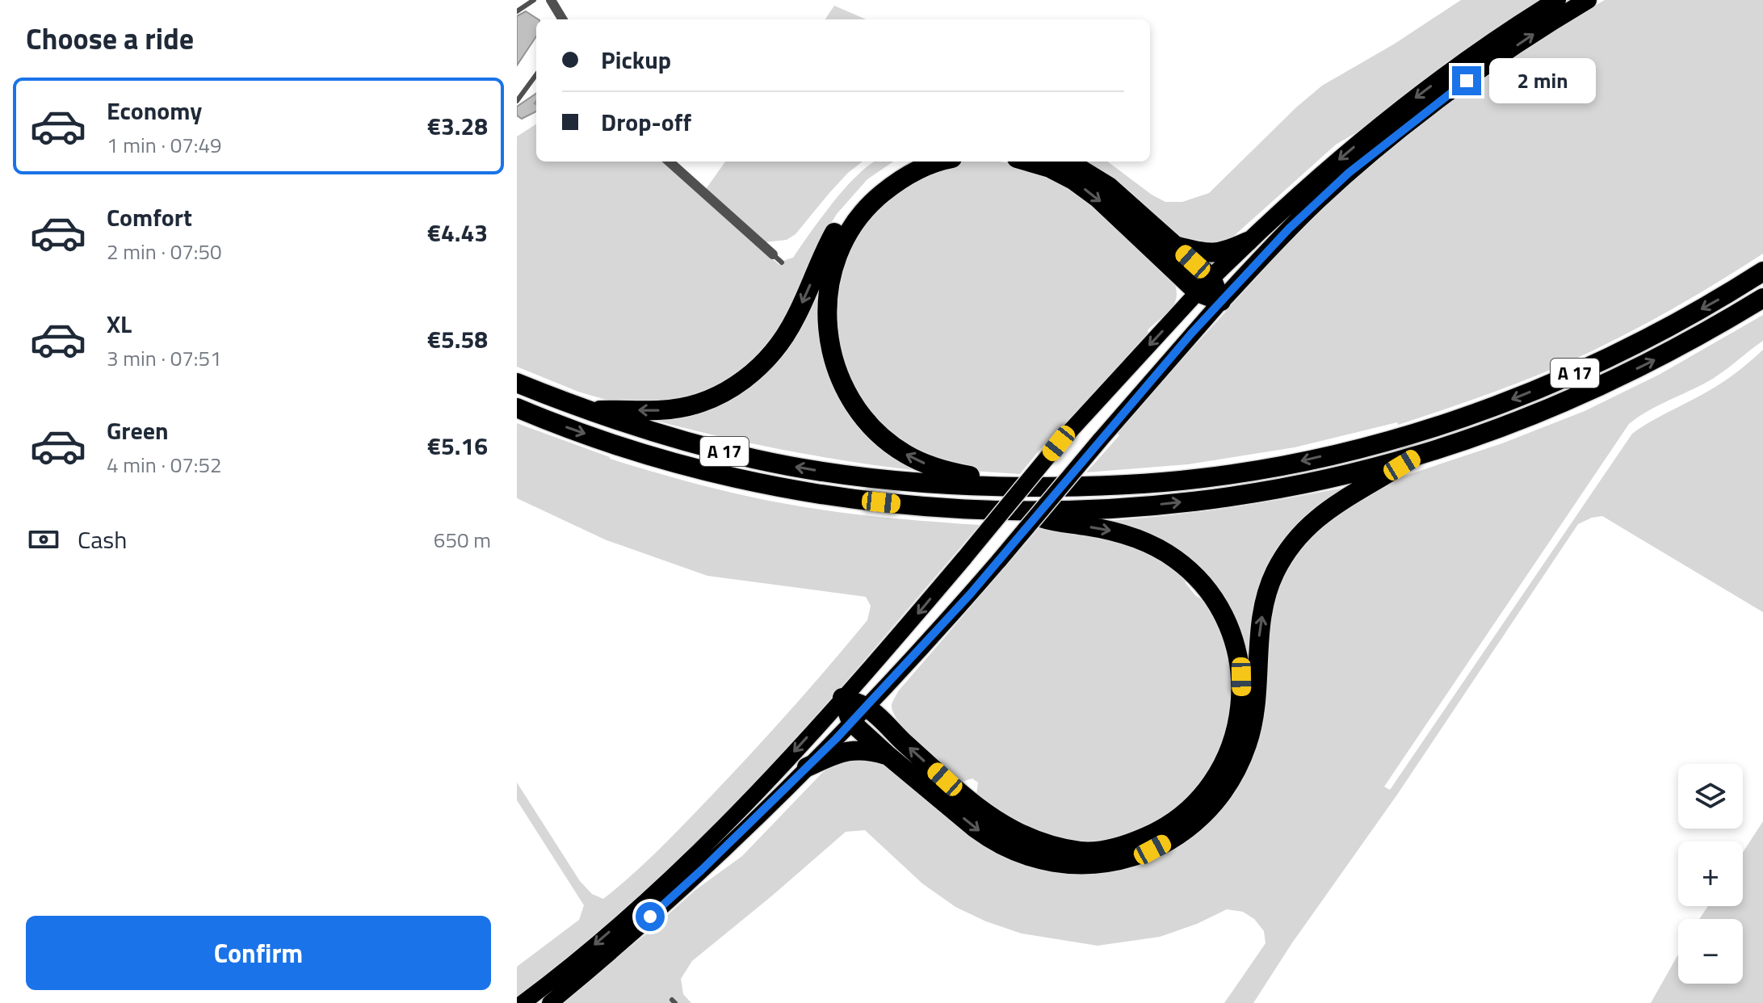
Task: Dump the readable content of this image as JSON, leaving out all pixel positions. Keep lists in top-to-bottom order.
{
  "streets": {
    "highway": ["A 17"]
  },
  "page": {
    "heading": "Choose a ride",
    "banner": ["Pickup", "Drop-off"],
    "bubble": "2 min",
    "list": [
      {
        "name": "Economy",
        "note": "1 min · 07:49",
        "value": "€3.28"
      },
      {
        "name": "Comfort",
        "note": "2 min · 07:50",
        "value": "€4.43"
      },
      {
        "name": "XL",
        "note": "3 min · 07:51",
        "value": "€5.58"
      },
      {
        "name": "Green",
        "note": "4 min · 07:52",
        "value": "€5.16"
      }
    ],
    "pay": ["Cash", "650 m"],
    "map_buttons": ["+", "−"],
    "buttons": "Confirm"
  }
}
